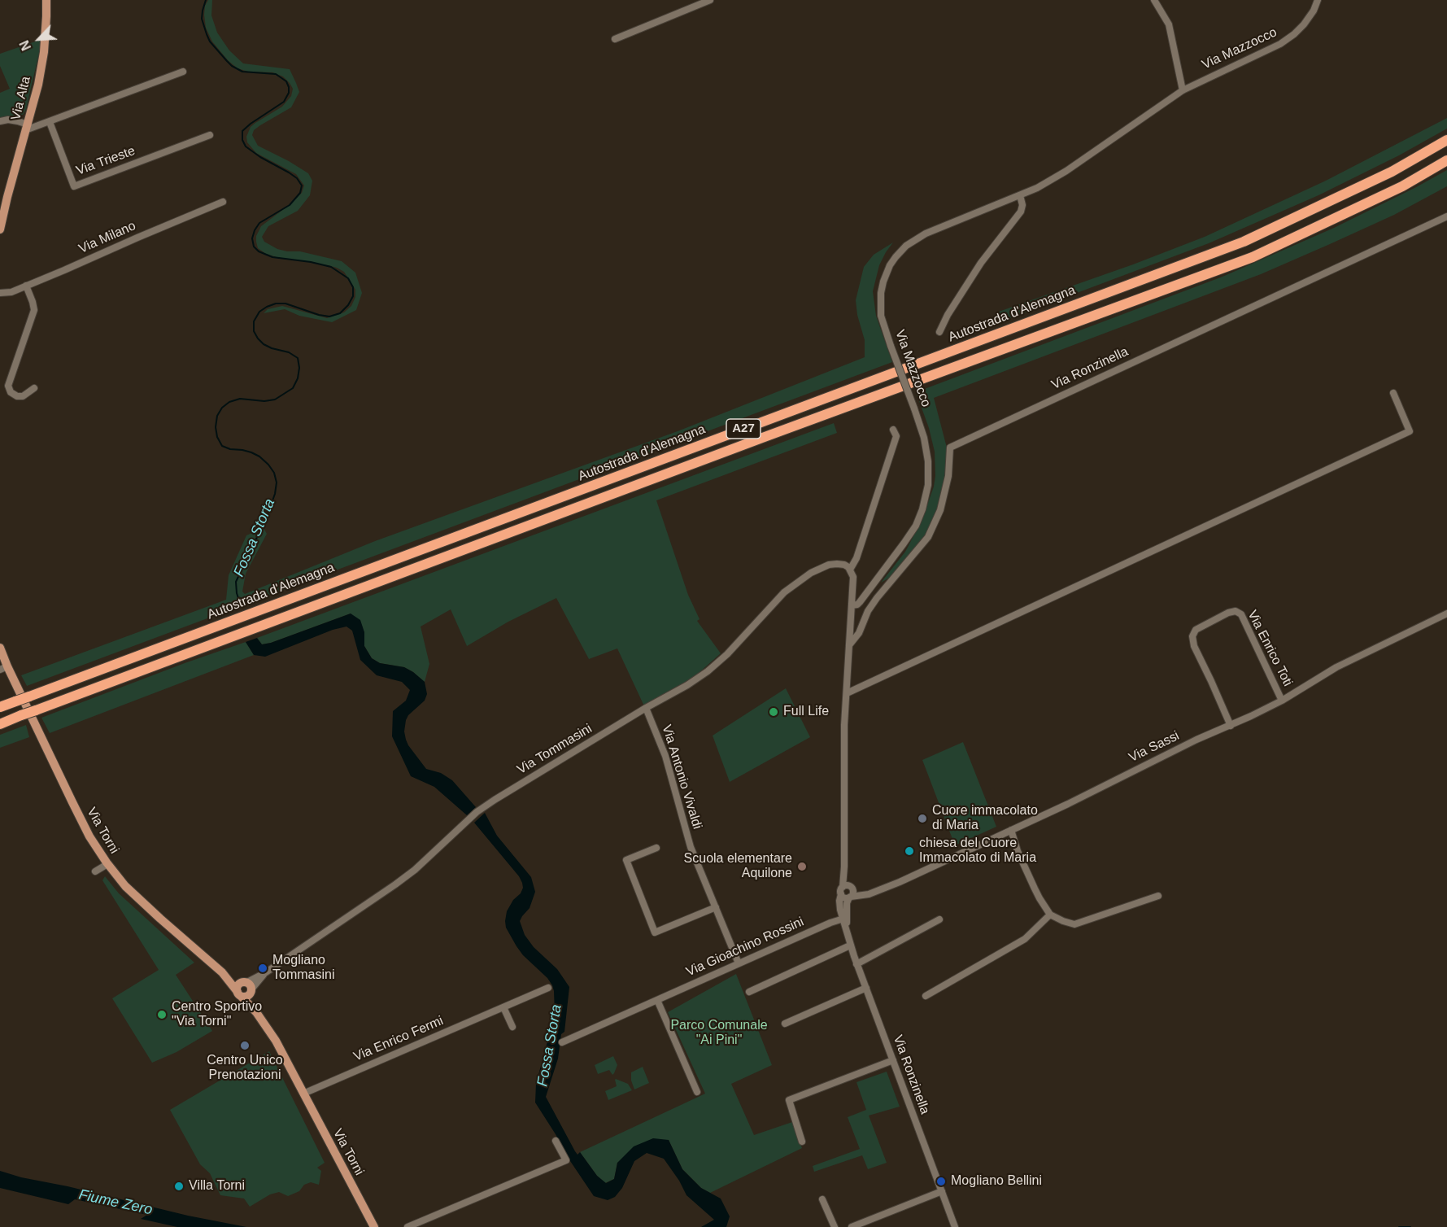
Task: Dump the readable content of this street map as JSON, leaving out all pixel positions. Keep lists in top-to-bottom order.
{
  "streets": {
    "highway": ["Autostrada d'Alemagna", "A27"],
    "main road": ["Via Alta", "Via Torni"],
    "street": [
      "Via Mazzocco",
      "Via Trieste",
      "Via Milano",
      "Via Ronzinella",
      "Via Enrico Toti",
      "Via Sassi",
      "Via Tommasini",
      "Via Antonio Vivaldi",
      "Via Gioachino Rossini",
      "Via Enrico Fermi"
    ]
  },
  "crossings": [
    ["Via Mazzocco", "Via Ronzinella"],
    ["Via Ronzinella", "Via Sassi"],
    ["Via Ronzinella", "Via Tommasini"],
    ["Via Ronzinella", "Via Gioachino Rossini"],
    ["Via Enrico Toti", "Via Sassi"],
    ["Via Tommasini", "Via Antonio Vivaldi"],
    ["Via Tommasini", "Via Torni"],
    ["Via Antonio Vivaldi", "Via Gioachino Rossini"],
    ["Via Torni", "Via Enrico Fermi"]
  ],
  "water": ["Fossa Storta", "Fiume Zero"],
  "parks": ["Parco Comunale \"Ai Pini\""],
  "places": [
    "Full Life",
    "Cuore immacolato di Maria",
    "chiesa del Cuore Immacolato di Maria",
    "Scuola elementare Aquilone",
    "Mogliano Tommasini",
    "Centro Sportivo \"Via Torni\"",
    "Centro Unico Prenotazioni",
    "Mogliano Bellini",
    "Villa Torni"
  ],
  "north": "bottom left"
}
